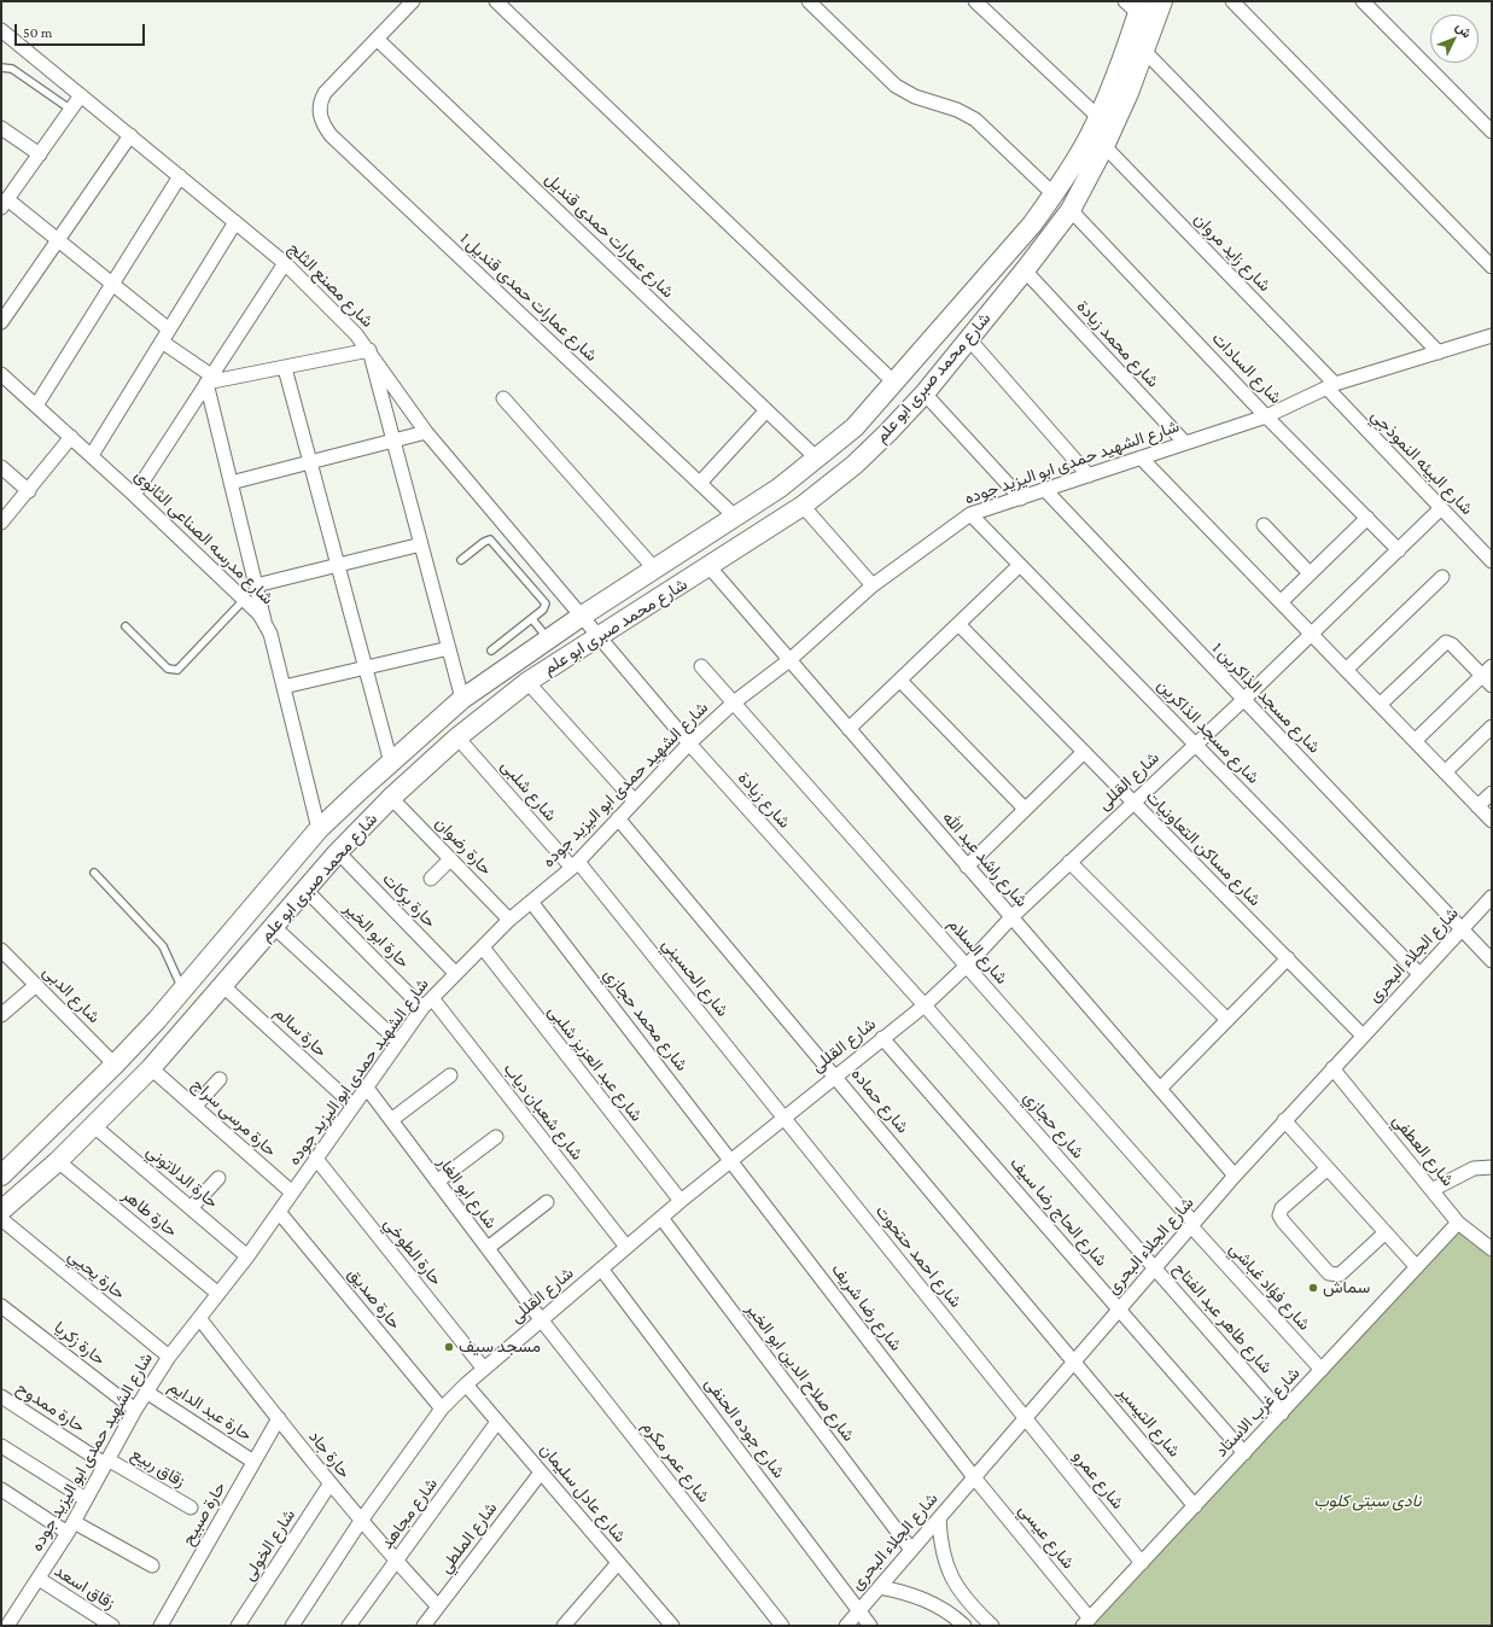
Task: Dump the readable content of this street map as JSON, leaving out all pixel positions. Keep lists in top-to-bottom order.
{
  "streets": {
    "street": [
      "شارع عمارات حمدى قنديل",
      "شارع زايد مروان",
      "شارع مصنع الثلج",
      "شارع عمارات حمدى قنديل 1",
      "شارع محمد زيادة",
      "شارع السادات",
      "شارع محمد صبرى ابو علم",
      "شارع الشهيد حمدى ابو اليزيد جوده",
      "شارع البيئه النموذجي",
      "شارع مدرسه الصناعى الثانوى",
      "شارع مسجد الذاكرين 1",
      "شارع مسجد الذاكرين",
      "شارع القللى",
      "شارع شلبى",
      "شارع زيادة",
      "حارة رضوان",
      "شارع مساكن التعاونيات",
      "شارع راشد عبد الله",
      "حارة بركات",
      "حارة ابو الخير",
      "شارع السلام",
      "شارع الجلاء البحرى",
      "شارع الحسيني",
      "شارع الدبى",
      "شارع محمد حجازي",
      "حارة سالم",
      "شارع عبد العزيز شلبى",
      "شارع حماده",
      "شارع شعبان دياب",
      "حارة مرسى سراج",
      "شارع حجازي",
      "شارع العطفي",
      "حارة الدلاتوني",
      "شارع ابو الغار",
      "شارع الحاج رضا سيف",
      "حارة طاهر",
      "حارة الطوخي",
      "شارع احمد حتحوت",
      "حارة يحيي",
      "شارع فؤاد غباشي",
      "حارة صديق",
      "شارع رضا شريف",
      "شارع طاهر عبد الفتاح",
      "حارة زكريا",
      "شارع صلاح الدين ابو الخير",
      "حارة ممدوح",
      "حارة عبد الدايم",
      "شارع غرب الاستاد",
      "شارع التيسير",
      "شارع جوده الحنفى",
      "حارة جاد",
      "شارع عمر مكرم",
      "زقاق ربيع",
      "شارع عمرو",
      "شارع عادل سليمان",
      "حارة صبيح",
      "شارع مجاهد",
      "شارع عيسي",
      "شارع الملطي",
      "شارع الخولى",
      "زقاق اسعد"
    ]
  },
  "crossings": [
    ["شارع عمارات حمدى قنديل", "شارع عمارات حمدى قنديل 1"],
    ["شارع عمارات حمدى قنديل", "شارع محمد صبرى ابو علم"],
    ["شارع زايد مروان", "شارع محمد صبرى ابو علم"],
    ["شارع زايد مروان", "شارع الشهيد حمدى ابو اليزيد جوده"],
    ["شارع زايد مروان", "شارع البيئه النموذجي"],
    ["شارع مصنع الثلج", "شارع محمد صبرى ابو علم"],
    ["شارع مصنع الثلج", "شارع زيادة"],
    ["شارع عمارات حمدى قنديل 1", "شارع محمد صبرى ابو علم"],
    ["شارع محمد زيادة", "شارع محمد صبرى ابو علم"],
    ["شارع محمد زيادة", "شارع الشهيد حمدى ابو اليزيد جوده"],
    ["شارع السادات", "شارع محمد صبرى ابو علم"],
    ["شارع السادات", "شارع الشهيد حمدى ابو اليزيد جوده"],
    ["شارع السادات", "شارع القللى"],
    ["شارع محمد صبرى ابو علم", "شارع مدرسه الصناعى الثانوى"],
    ["شارع محمد صبرى ابو علم", "شارع شلبى"],
    ["شارع محمد صبرى ابو علم", "شارع زيادة"],
    ["شارع محمد صبرى ابو علم", "حارة رضوان"],
    ["شارع محمد صبرى ابو علم", "شارع راشد عبد الله"],
    ["شارع محمد صبرى ابو علم", "حارة بركات"],
    ["شارع محمد صبرى ابو علم", "حارة ابو الخير"],
    ["شارع محمد صبرى ابو علم", "شارع الدبى"],
    ["شارع محمد صبرى ابو علم", "حارة سالم"],
    ["شارع محمد صبرى ابو علم", "حارة مرسى سراج"],
    ["شارع محمد صبرى ابو علم", "حارة الدلاتوني"],
    ["شارع محمد صبرى ابو علم", "حارة طاهر"],
    ["شارع الشهيد حمدى ابو اليزيد جوده", "شارع البيئه النموذجي"],
    ["شارع الشهيد حمدى ابو اليزيد جوده", "شارع مسجد الذاكرين 1"],
    ["شارع الشهيد حمدى ابو اليزيد جوده", "شارع مسجد الذاكرين"],
    ["شارع الشهيد حمدى ابو اليزيد جوده", "شارع شلبى"],
    ["شارع الشهيد حمدى ابو اليزيد جوده", "شارع زيادة"],
    ["شارع الشهيد حمدى ابو اليزيد جوده", "حارة رضوان"],
    ["شارع الشهيد حمدى ابو اليزيد جوده", "شارع راشد عبد الله"],
    ["شارع الشهيد حمدى ابو اليزيد جوده", "حارة بركات"],
    ["شارع الشهيد حمدى ابو اليزيد جوده", "حارة ابو الخير"],
    ["شارع الشهيد حمدى ابو اليزيد جوده", "شارع السلام"],
    ["شارع الشهيد حمدى ابو اليزيد جوده", "شارع الحسيني"],
    ["شارع الشهيد حمدى ابو اليزيد جوده", "شارع محمد حجازي"],
    ["شارع الشهيد حمدى ابو اليزيد جوده", "حارة سالم"],
    ["شارع الشهيد حمدى ابو اليزيد جوده", "شارع عبد العزيز شلبى"],
    ["شارع الشهيد حمدى ابو اليزيد جوده", "شارع حماده"],
    ["شارع الشهيد حمدى ابو اليزيد جوده", "شارع شعبان دياب"],
    ["شارع الشهيد حمدى ابو اليزيد جوده", "حارة مرسى سراج"],
    ["شارع الشهيد حمدى ابو اليزيد جوده", "حارة الدلاتوني"],
    ["شارع الشهيد حمدى ابو اليزيد جوده", "شارع ابو الغار"],
    ["شارع الشهيد حمدى ابو اليزيد جوده", "حارة طاهر"],
    ["شارع الشهيد حمدى ابو اليزيد جوده", "حارة الطوخي"],
    ["شارع الشهيد حمدى ابو اليزيد جوده", "حارة يحيي"],
    ["شارع الشهيد حمدى ابو اليزيد جوده", "حارة صديق"],
    ["شارع الشهيد حمدى ابو اليزيد جوده", "حارة زكريا"],
    ["شارع الشهيد حمدى ابو اليزيد جوده", "حارة ممدوح"],
    ["شارع الشهيد حمدى ابو اليزيد جوده", "حارة عبد الدايم"],
    ["شارع الشهيد حمدى ابو اليزيد جوده", "حارة جاد"],
    ["شارع الشهيد حمدى ابو اليزيد جوده", "زقاق ربيع"],
    ["شارع الشهيد حمدى ابو اليزيد جوده", "زقاق اسعد"],
    ["شارع البيئه النموذجي", "شارع القللى"],
    ["شارع مسجد الذاكرين 1", "شارع القللى"],
    ["شارع مسجد الذاكرين 1", "شارع الجلاء البحرى"],
    ["شارع مسجد الذاكرين", "شارع القللى"],
    ["شارع مسجد الذاكرين", "شارع الجلاء البحرى"],
    ["شارع القللى", "شارع زيادة"],
    ["شارع القللى", "شارع مساكن التعاونيات"],
    ["شارع القللى", "شارع راشد عبد الله"],
    ["شارع القللى", "شارع السلام"],
    ["شارع القللى", "شارع الحسيني"],
    ["شارع القللى", "شارع محمد حجازي"],
    ["شارع القللى", "شارع عبد العزيز شلبى"],
    ["شارع القللى", "شارع حماده"],
    ["شارع القللى", "شارع شعبان دياب"],
    ["شارع القللى", "شارع حجازي"],
    ["شارع القللى", "شارع ابو الغار"],
    ["شارع القللى", "شارع الحاج رضا سيف"],
    ["شارع القللى", "حارة الطوخي"],
    ["شارع القللى", "شارع احمد حتحوت"],
    ["شارع القللى", "حارة صديق"],
    ["شارع القللى", "شارع رضا شريف"],
    ["شارع القللى", "شارع صلاح الدين ابو الخير"],
    ["شارع القللى", "شارع جوده الحنفى"],
    ["شارع القللى", "حارة جاد"],
    ["شارع القللى", "شارع عمر مكرم"],
    ["شارع القللى", "شارع عادل سليمان"],
    ["شارع شلبى", "شارع الحسيني"],
    ["شارع زيادة", "شارع حجازي"],
    ["شارع مساكن التعاونيات", "شارع الجلاء البحرى"],
    ["شارع راشد عبد الله", "شارع الجلاء البحرى"],
    ["شارع السلام", "شارع الجلاء البحرى"],
    ["شارع السلام", "شارع فؤاد غباشي"],
    ["شارع الجلاء البحرى", "شارع حماده"],
    ["شارع الجلاء البحرى", "شارع حجازي"],
    ["شارع الجلاء البحرى", "شارع العطفي"],
    ["شارع الجلاء البحرى", "شارع الحاج رضا سيف"],
    ["شارع الجلاء البحرى", "شارع احمد حتحوت"],
    ["شارع الجلاء البحرى", "شارع فؤاد غباشي"],
    ["شارع الجلاء البحرى", "شارع رضا شريف"],
    ["شارع الجلاء البحرى", "شارع طاهر عبد الفتاح"],
    ["شارع الجلاء البحرى", "شارع صلاح الدين ابو الخير"],
    ["شارع الجلاء البحرى", "شارع التيسير"],
    ["شارع الجلاء البحرى", "شارع جوده الحنفى"],
    ["شارع الجلاء البحرى", "شارع عمرو"],
    ["شارع الجلاء البحرى", "شارع عيسي"],
    ["شارع الحسيني", "شارع احمد حتحوت"],
    ["شارع محمد حجازي", "شارع رضا شريف"],
    ["شارع حماده", "شارع التيسير"],
    ["شارع حجازي", "شارع طاهر عبد الفتاح"],
    ["شارع العطفي", "شارع غرب الاستاد"],
    ["شارع ابو الغار", "شارع عمر مكرم"],
    ["شارع الحاج رضا سيف", "شارع غرب الاستاد"],
    ["شارع احمد حتحوت", "شارع عمرو"],
    ["شارع فؤاد غباشي", "شارع غرب الاستاد"],
    ["شارع رضا شريف", "شارع عيسي"],
    ["شارع طاهر عبد الفتاح", "شارع غرب الاستاد"],
    ["حارة ممدوح", "زقاق ربيع"],
    ["حارة عبد الدايم", "حارة صبيح"],
    ["شارع غرب الاستاد", "شارع التيسير"],
    ["شارع غرب الاستاد", "شارع عمرو"],
    ["شارع غرب الاستاد", "شارع عيسي"],
    ["حارة جاد", "حارة صبيح"],
    ["حارة جاد", "شارع مجاهد"],
    ["حارة جاد", "شارع الملطي"],
    ["حارة جاد", "شارع الخولى"],
    ["شارع عادل سليمان", "شارع مجاهد"],
    ["شارع عادل سليمان", "شارع الملطي"]
  ],
  "parks": ["نادى سيتى كلوب"],
  "places": ["سماش", "مسجد سيف"],
  "scale_bar": "50 m",
  "north": "top right"
}
